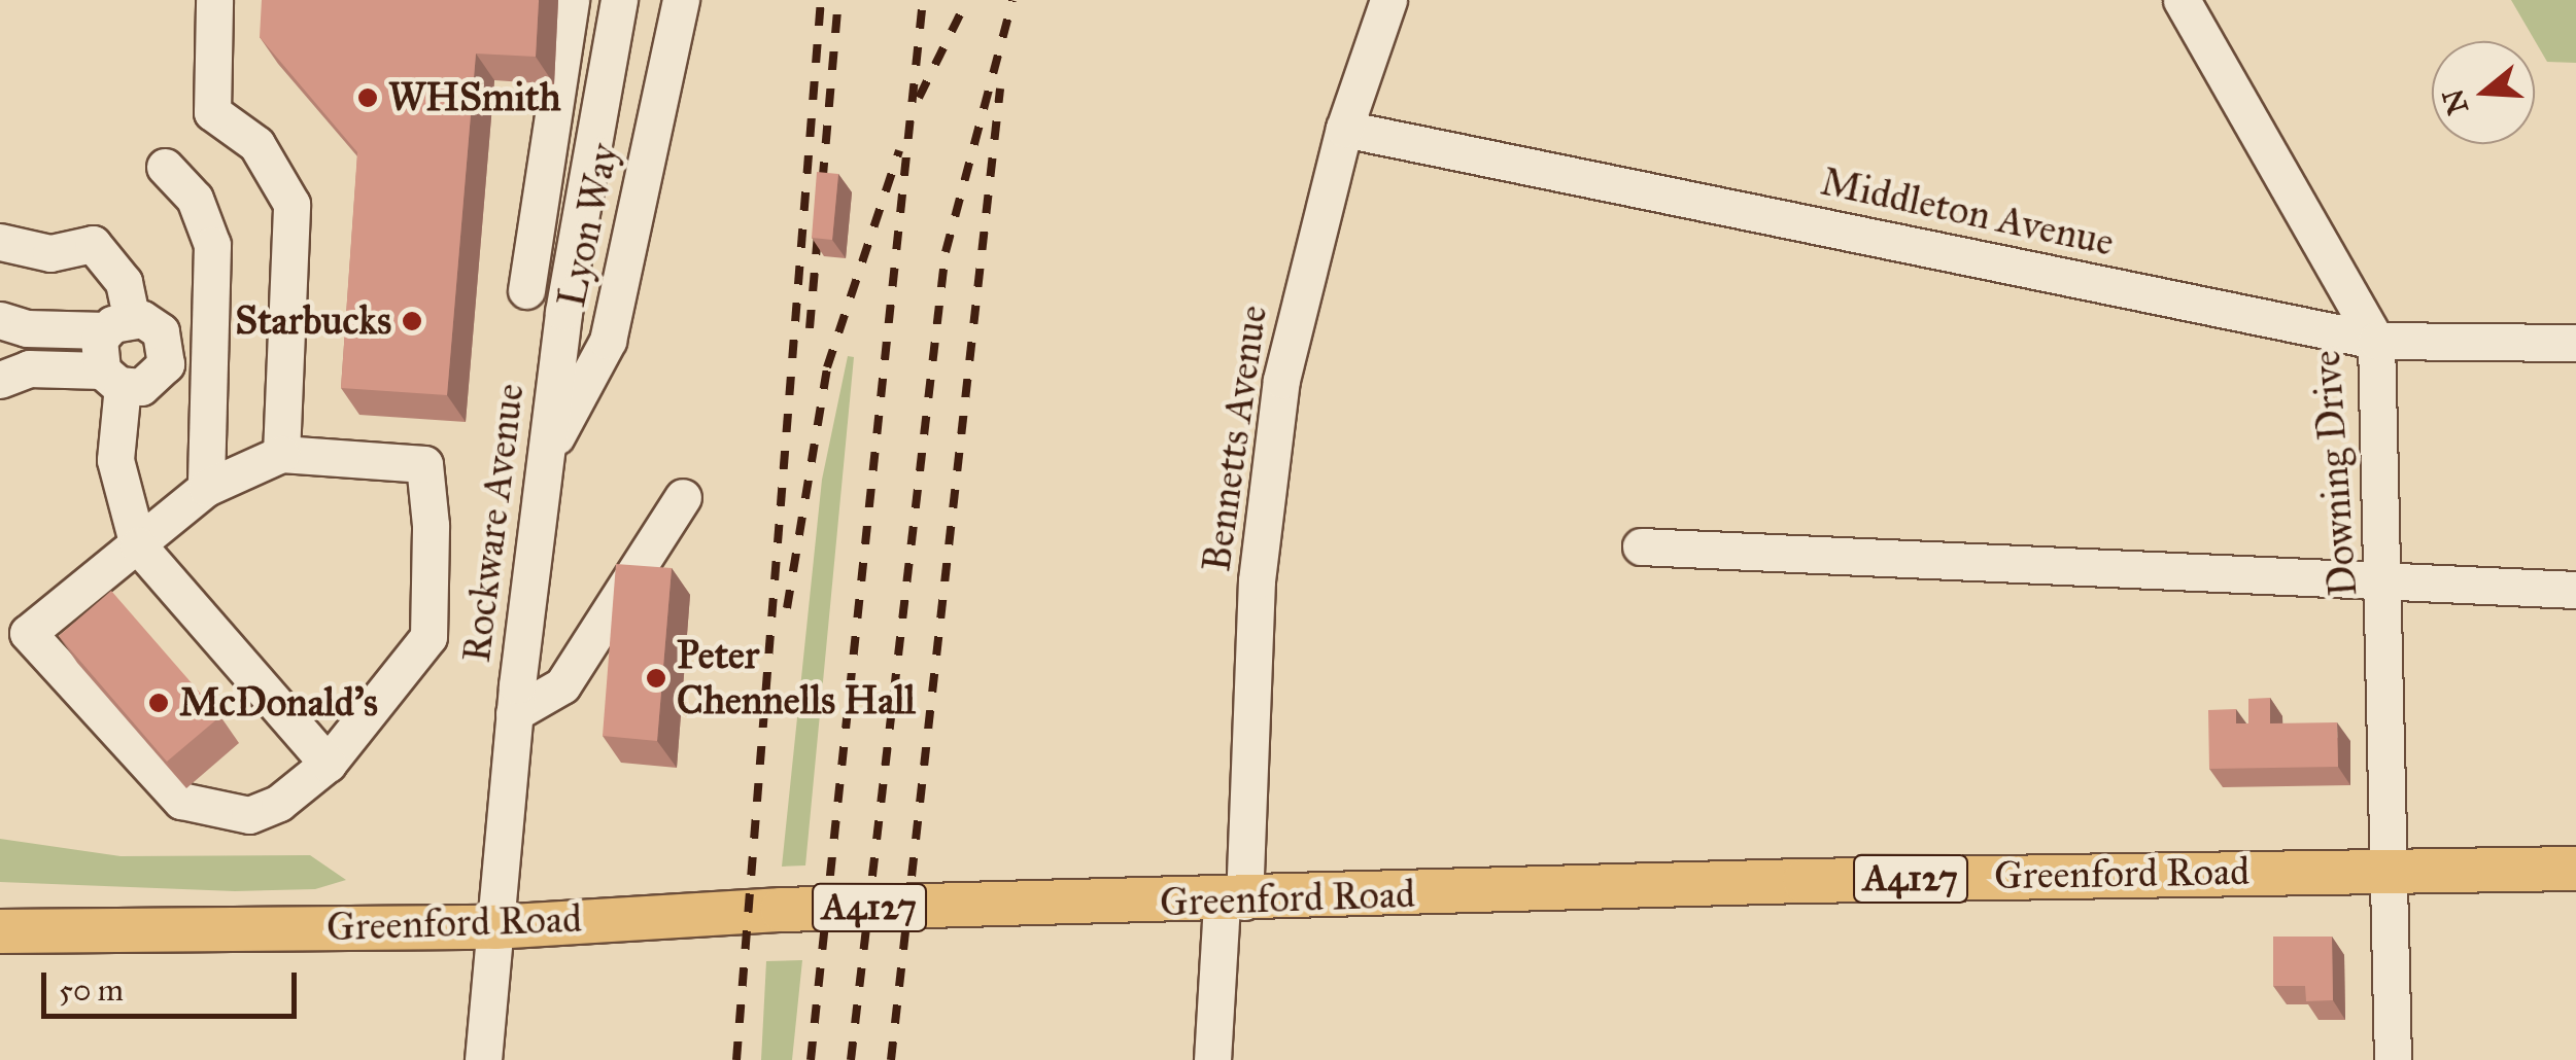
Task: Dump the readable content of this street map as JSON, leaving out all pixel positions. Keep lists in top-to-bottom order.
{
  "streets": {
    "main road": ["Greenford Road", "A4127"],
    "street": [
      "Middleton Avenue",
      "Lyon Way",
      "Bennetts Avenue",
      "Downing Drive",
      "Rockware Avenue"
    ]
  },
  "crossings": [
    ["Middleton Avenue", "Bennetts Avenue"],
    ["Middleton Avenue", "Downing Drive"],
    ["Lyon Way", "Rockware Avenue"],
    ["Bennetts Avenue", "Greenford Road"],
    ["Downing Drive", "Greenford Road"],
    ["Rockware Avenue", "Greenford Road"]
  ],
  "places": [
    "WHSmith",
    "Starbucks",
    "Peter Chennells Hall",
    "McDonald's"
  ],
  "scale_bar": "50 m",
  "north": "left"
}
